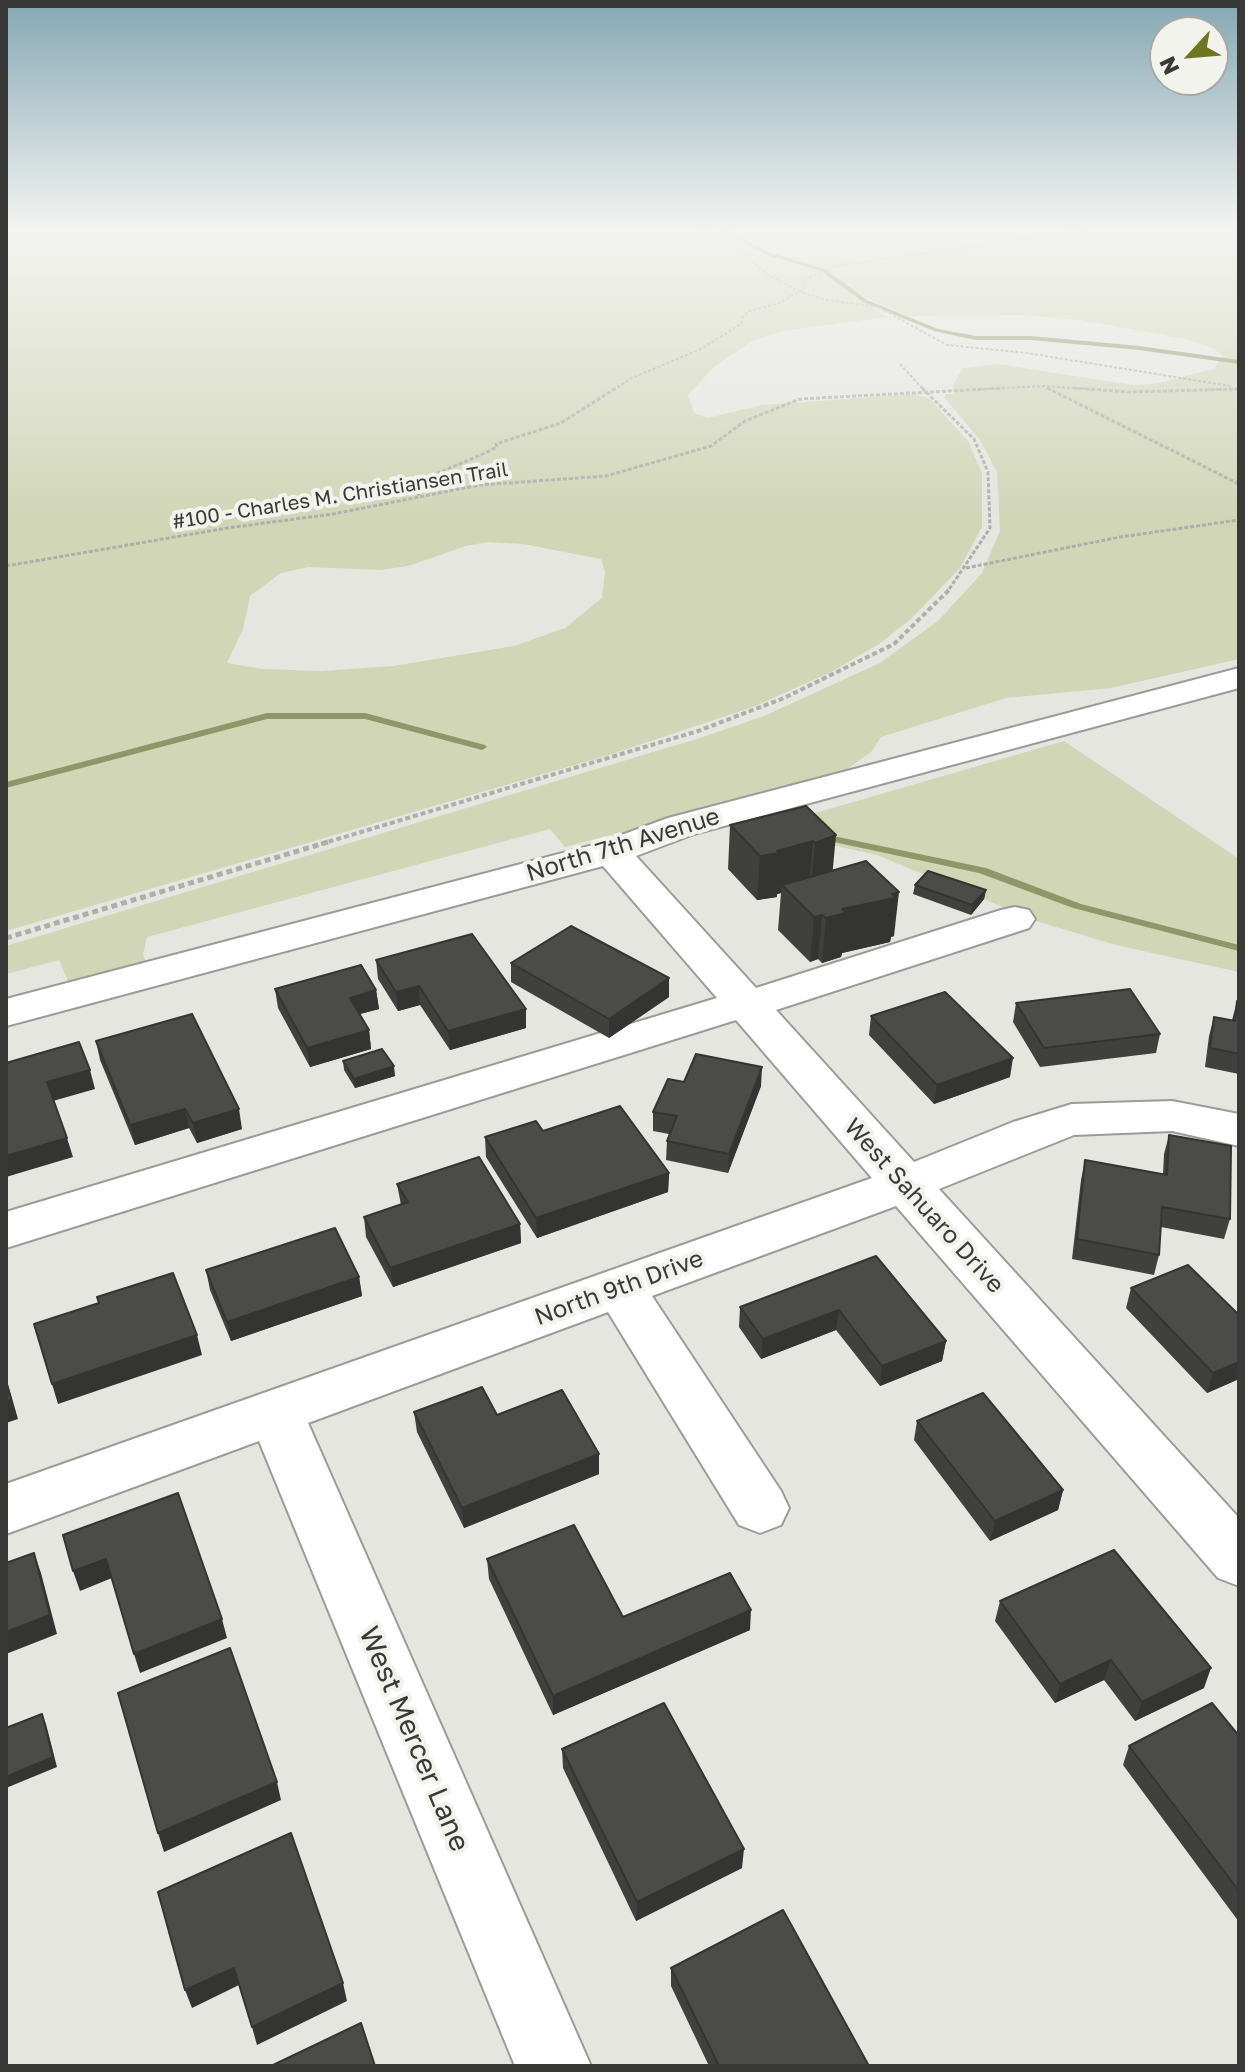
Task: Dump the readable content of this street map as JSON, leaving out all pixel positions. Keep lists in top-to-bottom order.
{
  "streets": {
    "street": [
      "North 7th Avenue",
      "West Sahuaro Drive",
      "North 9th Drive",
      "West Mercer Lane"
    ],
    "path": ["#100 - Charles M. Christiansen Trail"]
  },
  "crossings": [
    ["North 7th Avenue", "West Sahuaro Drive"],
    ["West Sahuaro Drive", "North 9th Drive"],
    ["North 9th Drive", "West Mercer Lane"]
  ],
  "north": "bottom left"
}
